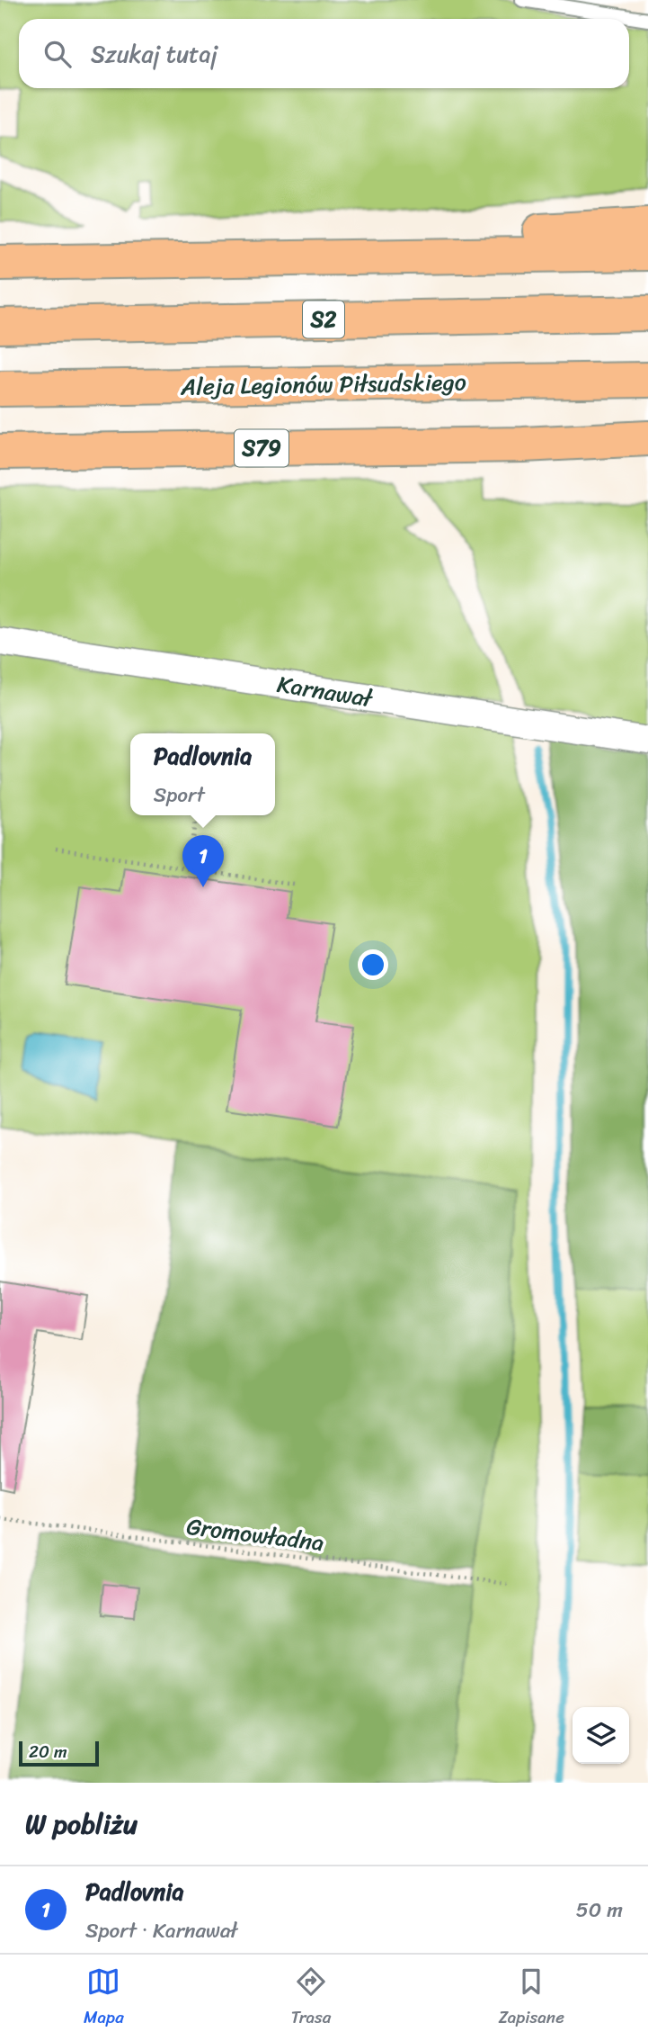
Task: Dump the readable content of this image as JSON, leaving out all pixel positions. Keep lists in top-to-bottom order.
{
  "streets": {
    "highway": ["S2", "Aleja Legionów Piłsudskiego", "S79"],
    "street": ["Karnawał"],
    "path": ["Gromowładna"]
  },
  "scale_bar": "20 m",
  "page": {
    "search": "Szukaj tutaj",
    "popup": ["Padlovnia", "Sport"],
    "pins": "1",
    "scale": "20 m",
    "heading": "W pobliżu",
    "list": [
      {
        "mark": "1",
        "name": "Padlovnia",
        "note": "Sport · Karnawał",
        "value": "50 m"
      }
    ],
    "nav": ["Mapa", "Trasa", "Zapisane"]
  }
}
